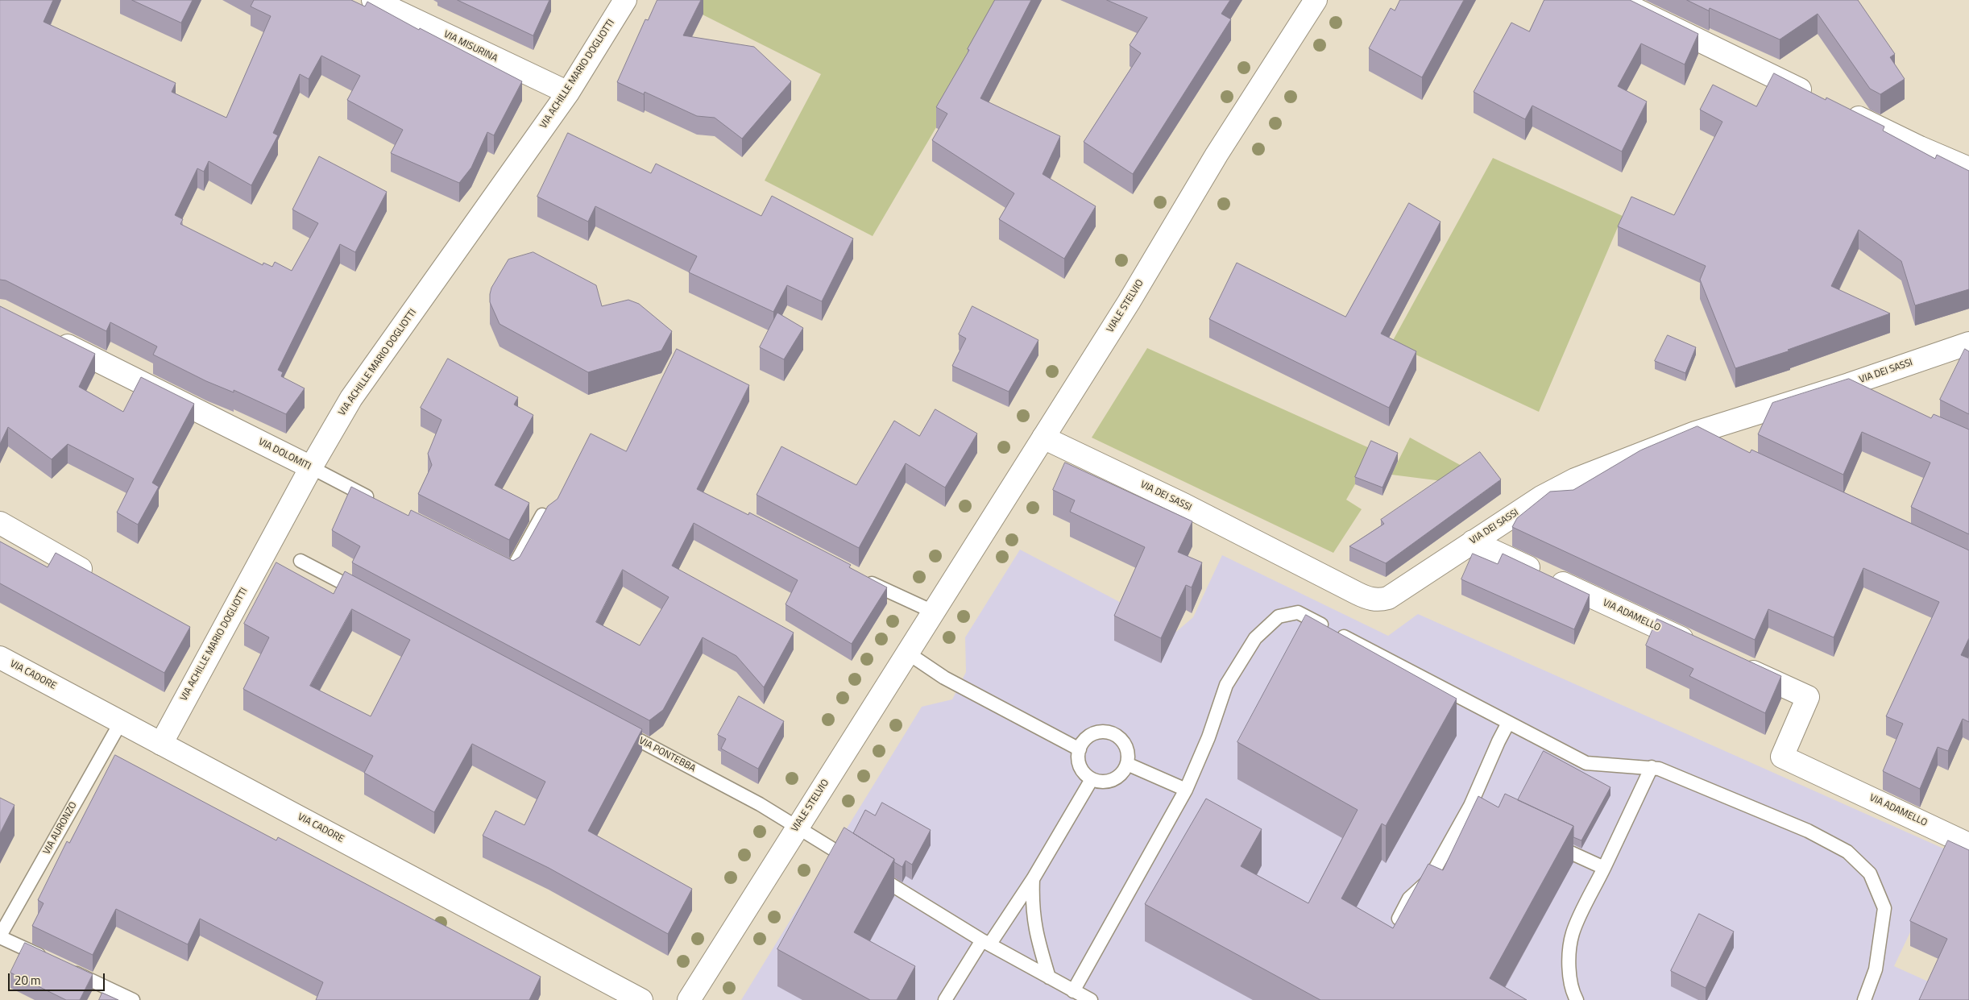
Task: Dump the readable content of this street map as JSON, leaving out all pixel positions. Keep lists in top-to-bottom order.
{
  "streets": {
    "street": [
      "VIA MISURINA",
      "VIA ACHILLE MARIO DOGLIOTTI",
      "VIALE STELVIO",
      "VIA DEI SASSI",
      "VIA DOLOMITI",
      "VIA ADAMELLO",
      "VIA CADORE"
    ],
    "lane": ["VIA PONTEBBA", "VIA AURONZO"]
  },
  "crossings": [
    ["VIA MISURINA", "VIA ACHILLE MARIO DOGLIOTTI"],
    ["VIA ACHILLE MARIO DOGLIOTTI", "VIA DOLOMITI"],
    ["VIA ACHILLE MARIO DOGLIOTTI", "VIA CADORE"],
    ["VIALE STELVIO", "VIA DEI SASSI"],
    ["VIALE STELVIO", "VIA PONTEBBA"],
    ["VIA DEI SASSI", "VIA ADAMELLO"],
    ["VIA CADORE", "VIA AURONZO"]
  ],
  "scale_bar": "20 m"
}
